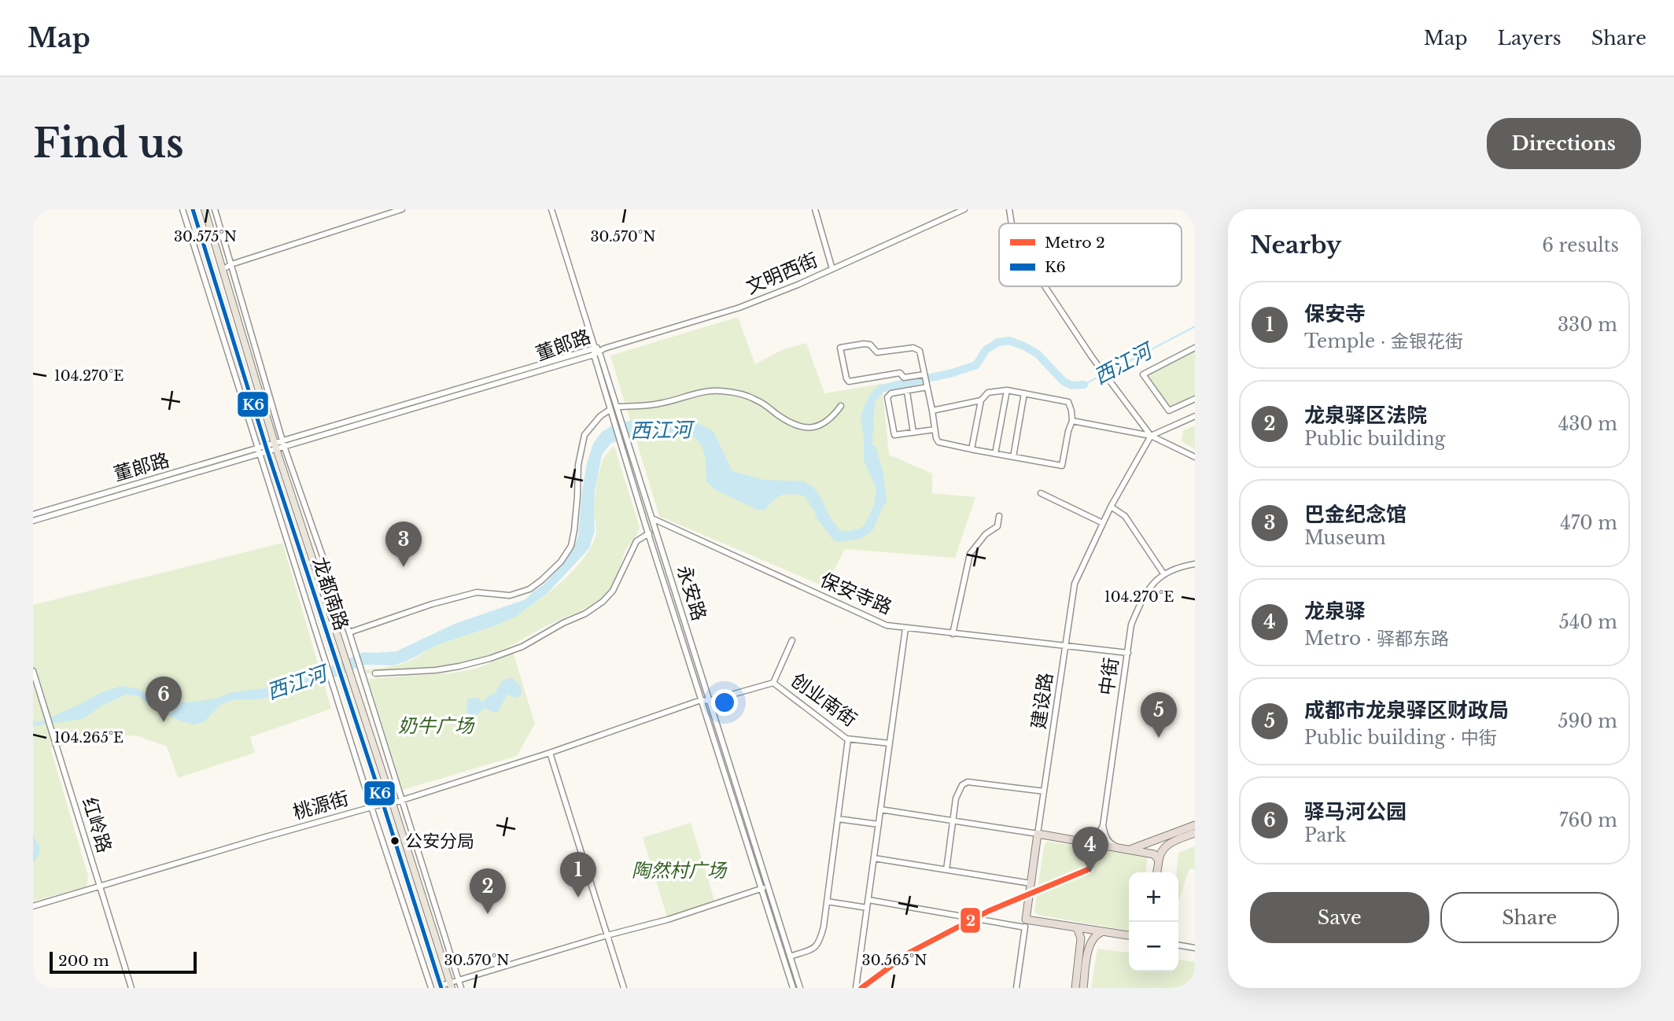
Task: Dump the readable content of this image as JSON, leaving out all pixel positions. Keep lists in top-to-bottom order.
{
  "streets": {
    "highway": ["建设路"],
    "main road": ["龙都南路"],
    "street": [
      "文明西街",
      "董郞路",
      "永安路",
      "保安寺路",
      "中街",
      "创业南街",
      "桃源街",
      "红岭路"
    ]
  },
  "crossings": [
    ["文明西街", "董郞路"],
    ["文明西街", "永安路"],
    ["董郞路", "永安路"],
    ["董郞路", "龙都南路"],
    ["永安路", "保安寺路"],
    ["永安路", "创业南街"],
    ["永安路", "桃源街"],
    ["龙都南路", "桃源街"],
    ["保安寺路", "中街"],
    ["保安寺路", "建设路"],
    ["创业南街", "桃源街"],
    ["桃源街", "红岭路"]
  ],
  "water": ["西江河"],
  "parks": ["奶牛广场", "陶然村广场"],
  "places": ["公安分局"],
  "lines": ["transit line K6", "metro line 2"],
  "legend": ["Metro 2", "K6"],
  "scale_bar": "200 m",
  "page": {
    "header": "Map",
    "nav": ["Map", "Layers", "Share"],
    "buttons": [
      "Directions",
      ["Save", "Share"]
    ],
    "title": "Find us",
    "heading": ["Nearby", "6 results"],
    "list": [
      {
        "mark": "1",
        "name": "保安寺",
        "note": "Temple · 金银花街",
        "value": "330 m"
      },
      {
        "mark": "2",
        "name": "龙泉驿区法院",
        "note": "Public building",
        "value": "430 m"
      },
      {
        "mark": "3",
        "name": "巴金纪念馆",
        "note": "Museum",
        "value": "470 m"
      },
      {
        "mark": "4",
        "name": "龙泉驿",
        "note": "Metro · 驿都东路",
        "value": "540 m"
      },
      {
        "mark": "5",
        "name": "成都市龙泉驿区财政局",
        "note": "Public building · 中街",
        "value": "590 m"
      },
      {
        "mark": "6",
        "name": "驿马河公园",
        "note": "Park",
        "value": "760 m"
      }
    ],
    "pins": [
      "3",
      "6",
      "5",
      "4",
      "1",
      "2"
    ],
    "map_buttons": ["+", "−"],
    "scale": "200 m"
  },
  "coordinates": [
    "30.575°N",
    "30.570°N",
    "104.270°E",
    "104.265°E",
    "30.565°N"
  ]
}
